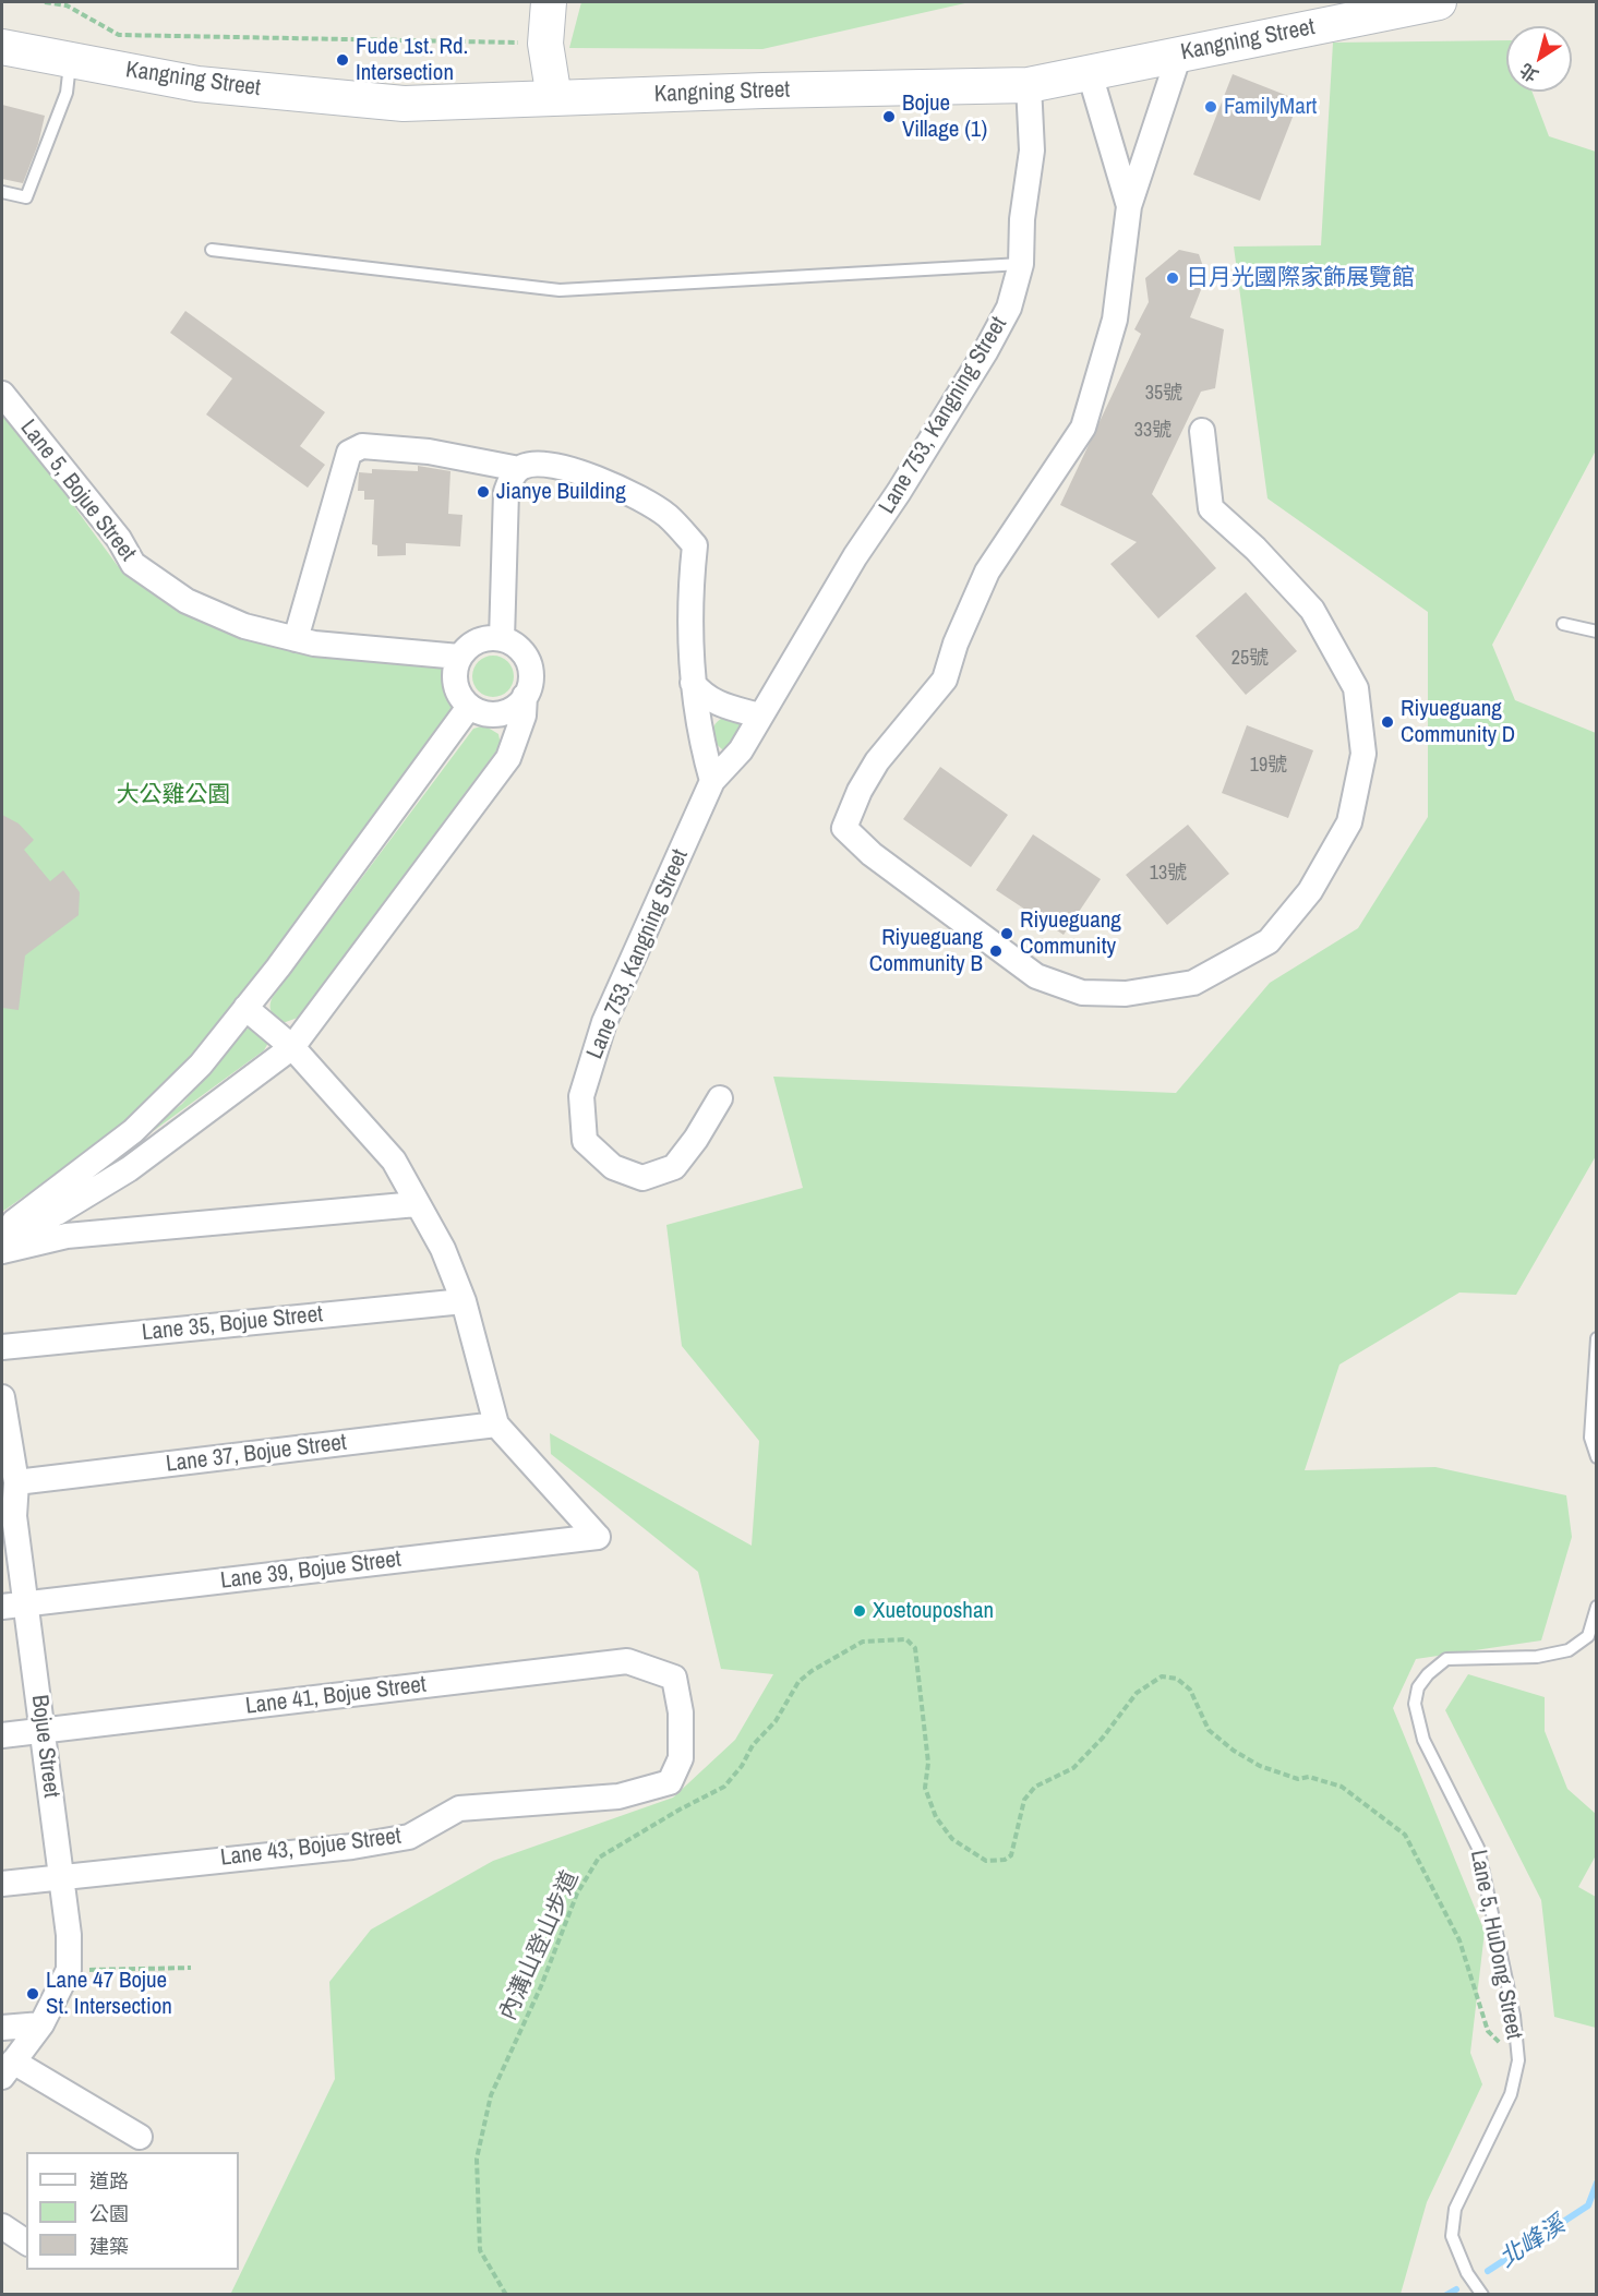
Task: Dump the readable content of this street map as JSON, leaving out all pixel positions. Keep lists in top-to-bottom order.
{
  "streets": {
    "street": [
      "Kangning Street",
      "Lane 753, Kangning Street",
      "Lane 5, Bojue Street",
      "Lane 35, Bojue Street",
      "Lane 37, Bojue Street",
      "Lane 39, Bojue Street",
      "Lane 41, Bojue Street",
      "Bojue Street",
      "Lane 43, Bojue Street"
    ],
    "lane": ["Lane 5, HuDong Street"],
    "path": ["內溝山登山步道"]
  },
  "crossings": [
    ["Kangning Street", "Lane 753, Kangning Street"],
    ["Lane 37, Bojue Street", "Lane 39, Bojue Street"],
    ["Lane 37, Bojue Street", "Bojue Street"],
    ["Lane 39, Bojue Street", "Bojue Street"],
    ["Lane 41, Bojue Street", "Bojue Street"],
    ["Lane 41, Bojue Street", "Lane 43, Bojue Street"],
    ["Bojue Street", "Lane 43, Bojue Street"],
    ["Lane 5, HuDong Street", "內溝山登山步道"]
  ],
  "water": ["北峰溪"],
  "parks": ["大公雞公園"],
  "places": [
    "Fude 1st. Rd. Intersection",
    "FamilyMart",
    "Bojue Village (1)",
    "日月光國際家飾展覽館",
    "Jianye Building",
    "Riyueguang Community D",
    "Riyueguang Community",
    "Riyueguang Community B",
    "Xuetouposhan",
    "Lane 47 Bojue St. Intersection"
  ],
  "house_numbers": [
    "35號",
    "33號",
    "25號",
    "19號",
    "13號"
  ],
  "legend": ["道路", "公園", "建築"],
  "north": "bottom left"
}
